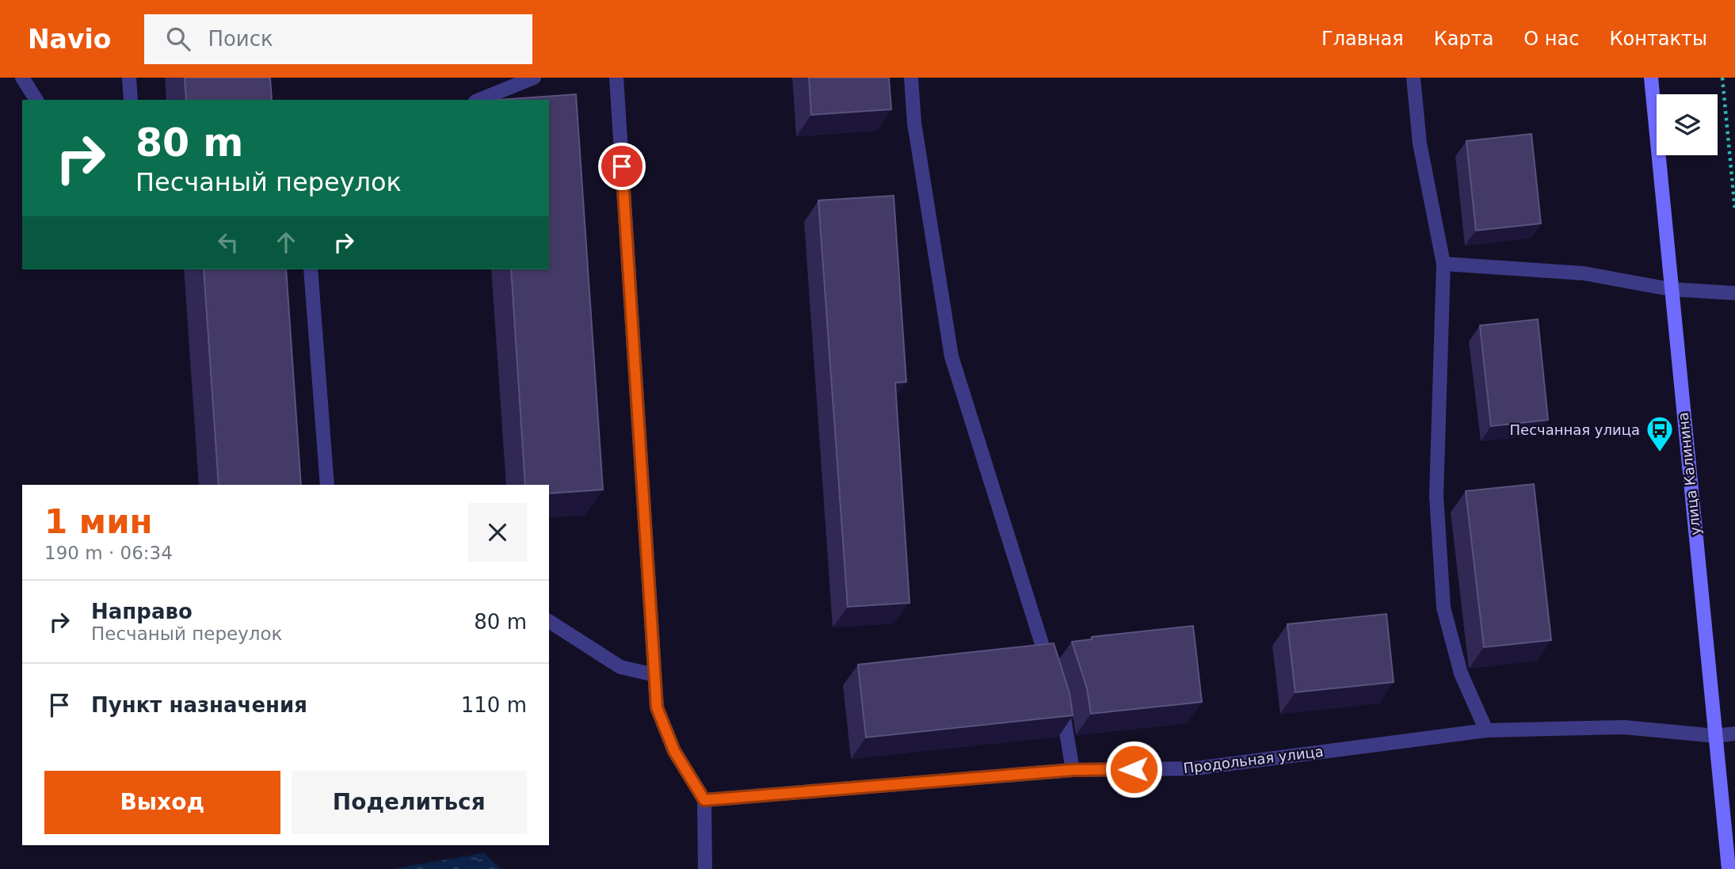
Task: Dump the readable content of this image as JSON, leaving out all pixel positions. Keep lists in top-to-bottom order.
{
  "streets": {
    "main road": ["улица Калинина"],
    "street": ["Продольная улица"]
  },
  "crossings": [
    ["улица Калинина", "Продольная улица"]
  ],
  "places": {
    "bus stop": ["Песчанная улица"]
  },
  "page": {
    "header": "Navio",
    "search": "Поиск",
    "nav": [
      "Главная",
      "Карта",
      "О нас",
      "Контакты"
    ],
    "turn": ["80 m", "Песчаный переулок"],
    "heading": ["1 мин", "190 m · 06:34"],
    "list": [
      {
        "name": "Направо",
        "note": "Песчаный переулок",
        "value": "80 m"
      },
      {
        "name": "Пункт назначения",
        "value": "110 m"
      }
    ],
    "buttons": ["Выход", "Поделиться"]
  }
}
